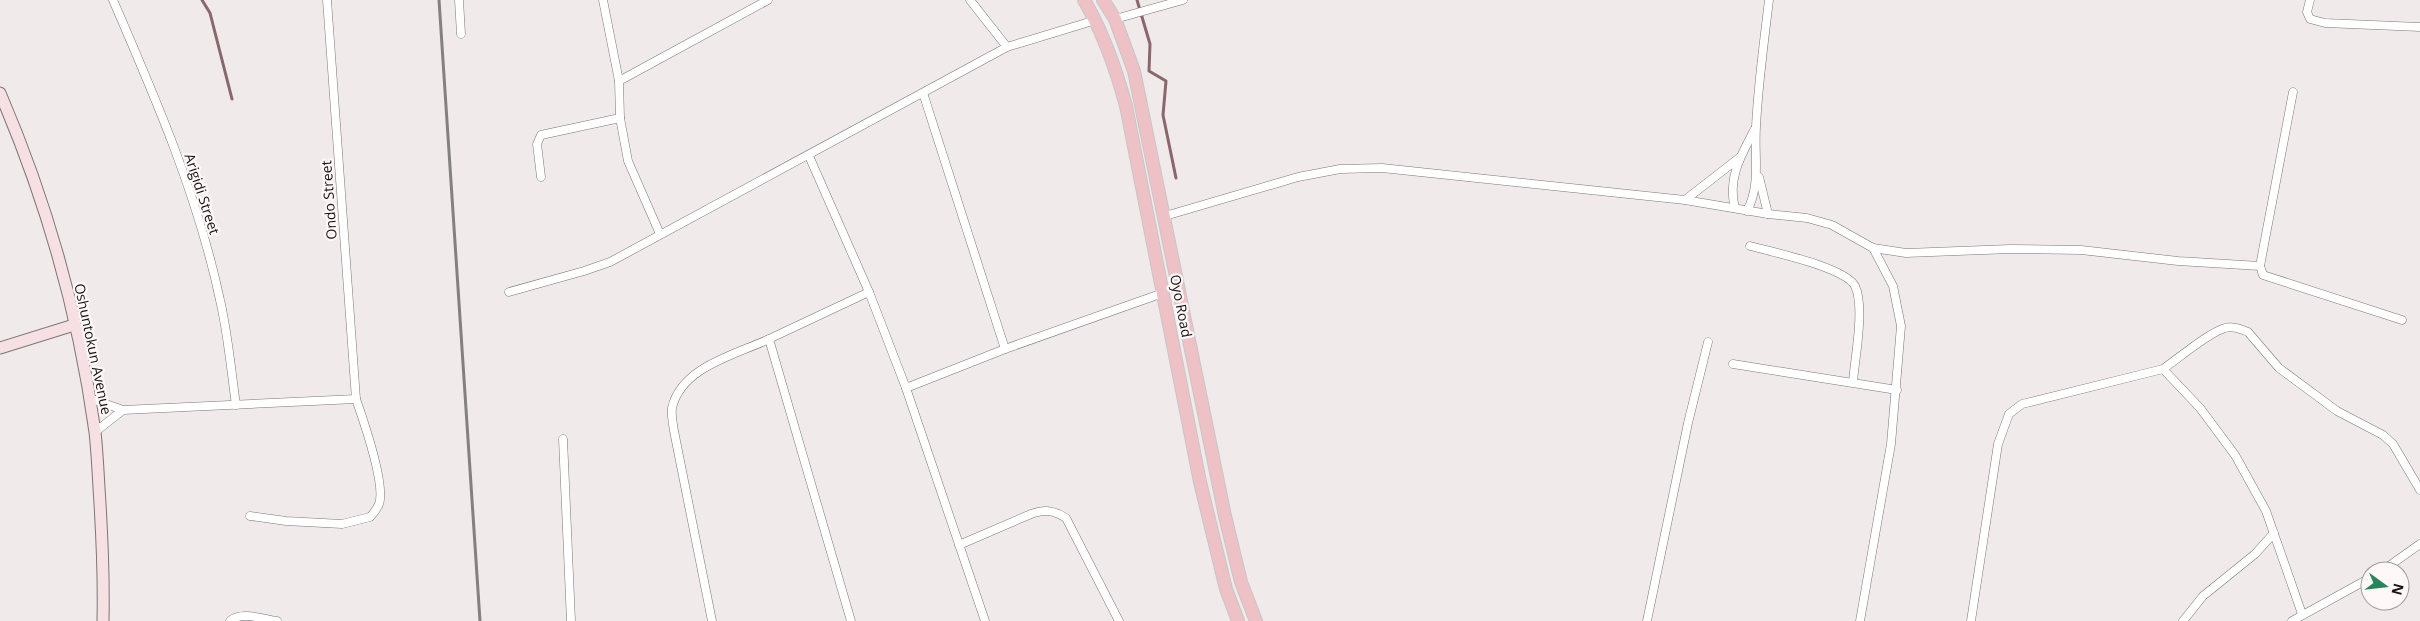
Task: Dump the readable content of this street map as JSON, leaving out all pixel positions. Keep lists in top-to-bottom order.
{
  "streets": {
    "main road": ["Oyo Road", "Oshuntokun Avenue"],
    "street": ["Arigidi Street", "Ondo Street"]
  },
  "north": "right"
}
